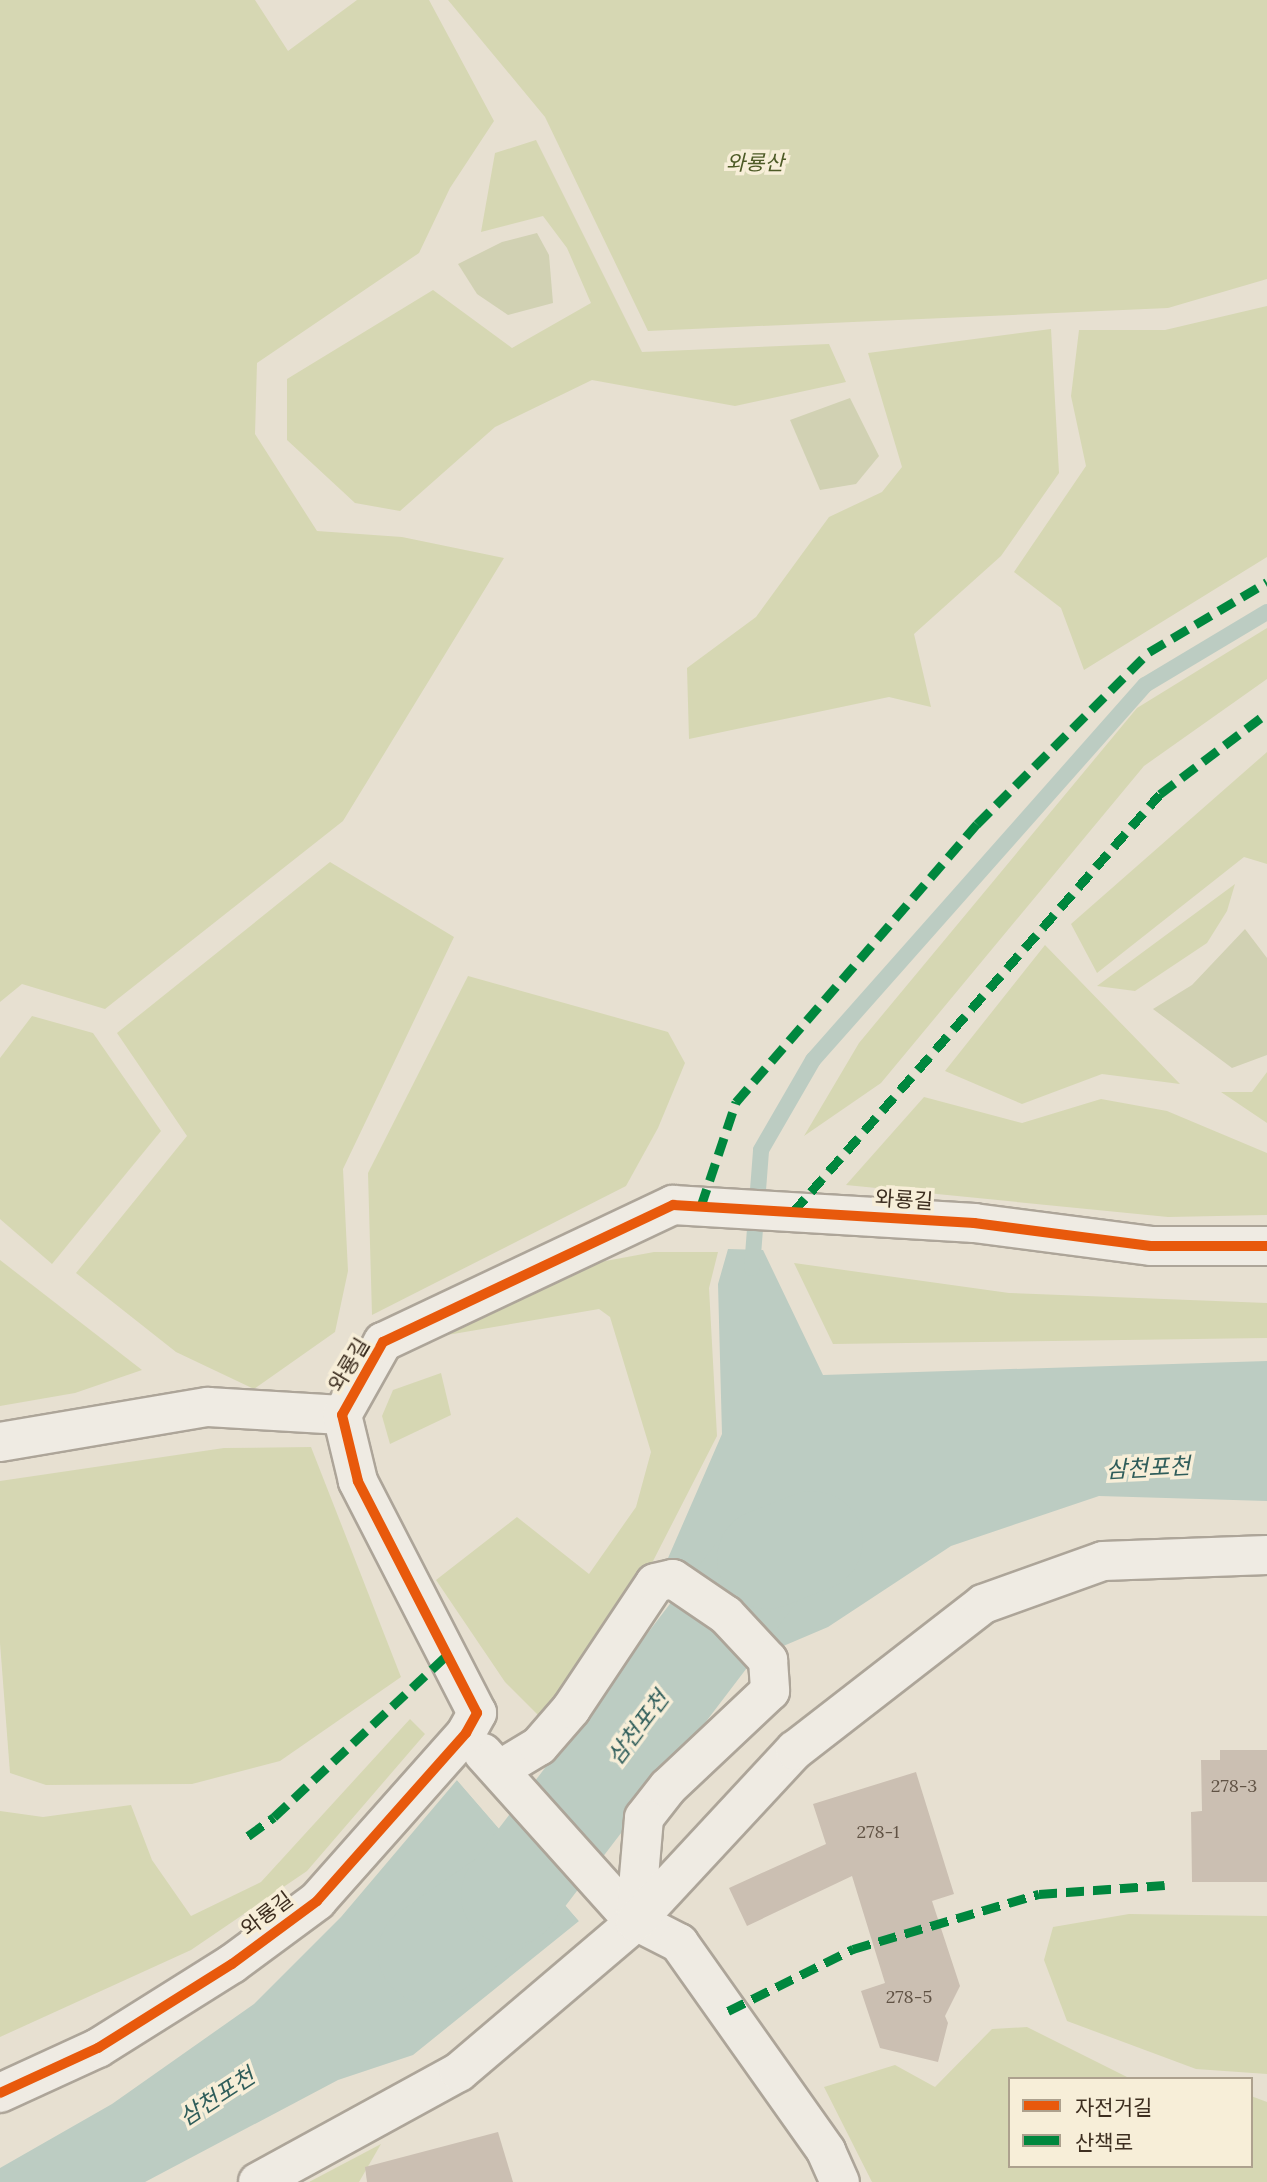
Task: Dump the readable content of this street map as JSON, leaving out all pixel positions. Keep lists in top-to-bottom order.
{
  "streets": {
    "street": ["와룡길"]
  },
  "water": ["삼천포천"],
  "parks": ["와룡산"],
  "house_numbers": ["278-3", "278-1", "278-5"],
  "legend": ["자전거길", "산책로"]
}
